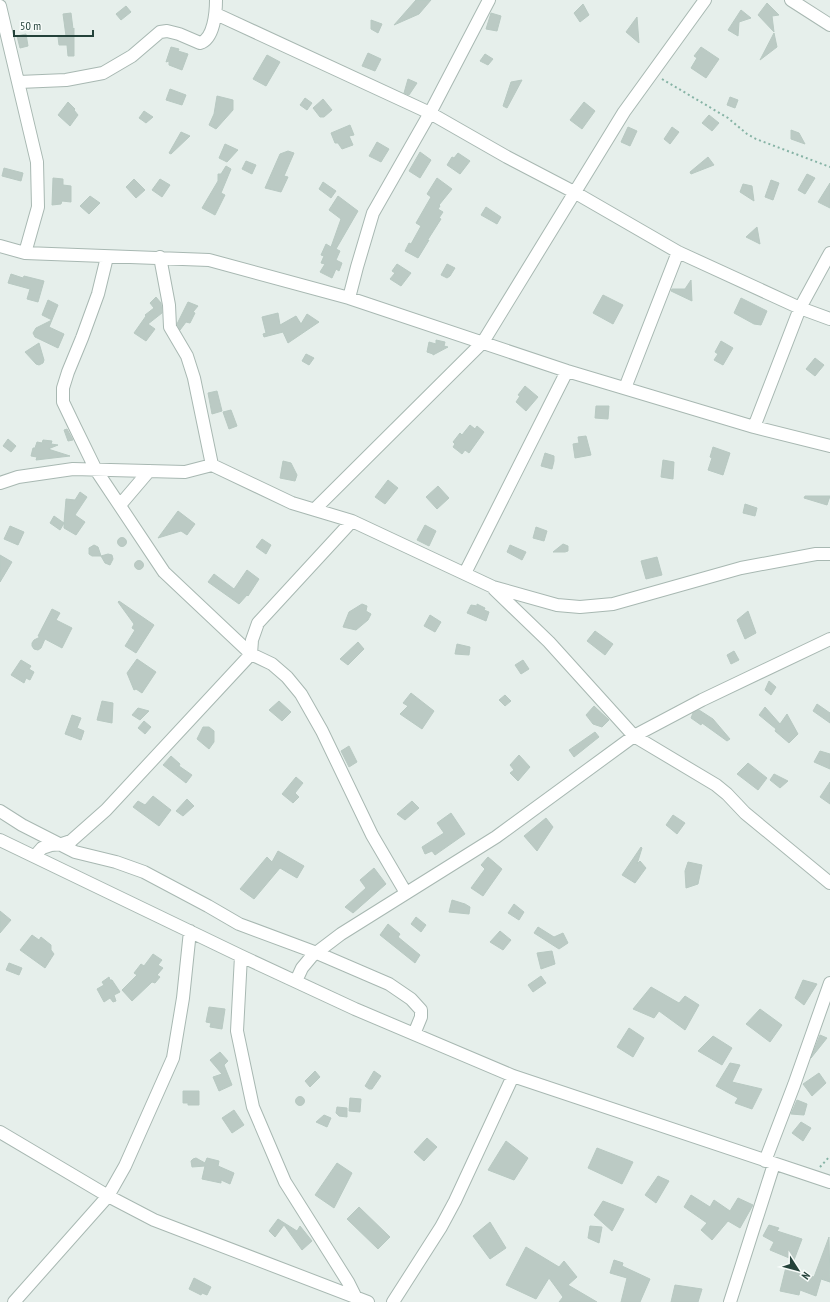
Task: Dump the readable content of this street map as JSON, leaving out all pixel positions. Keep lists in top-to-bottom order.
{
  "scale_bar": "50 m",
  "north": "bottom right"
}
